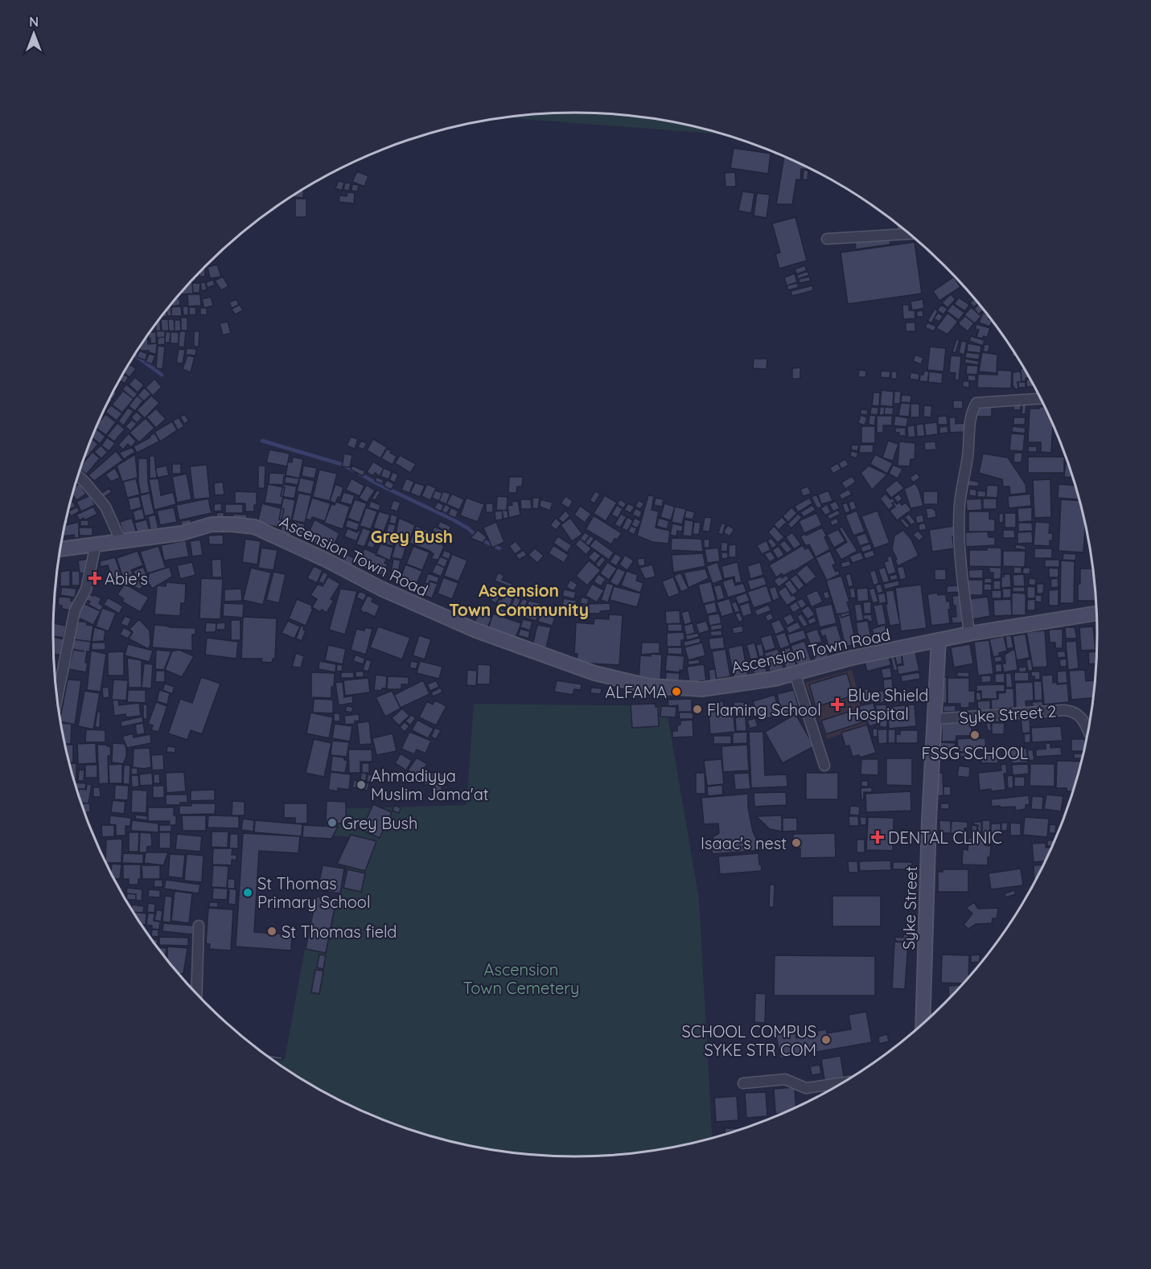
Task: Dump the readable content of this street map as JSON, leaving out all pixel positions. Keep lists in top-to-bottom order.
{
  "streets": {
    "main road": ["Ascension Town Road", "Syke Street"],
    "street": ["Syke Street 2"]
  },
  "crossings": [
    ["Ascension Town Road", "Syke Street"],
    ["Syke Street 2", "Syke Street"]
  ],
  "districts": ["Grey Bush", "Ascension Town Community"],
  "parks": ["Ascension Town Cemetery"],
  "places": {
    "health": ["Abie's", "Blue Shield Hospital", "DENTAL CLINIC"],
    "other": [
      "ALFAMA",
      "Flaming School",
      "FSSG SCHOOL",
      "Ahmadiyya Muslim Jama'at",
      "Grey Bush",
      "Isaac's nest",
      "St Thomas Primary School",
      "St Thomas field",
      "SCHOOL COMPUS SYKE STR COM"
    ]
  },
  "north": "top"
}
